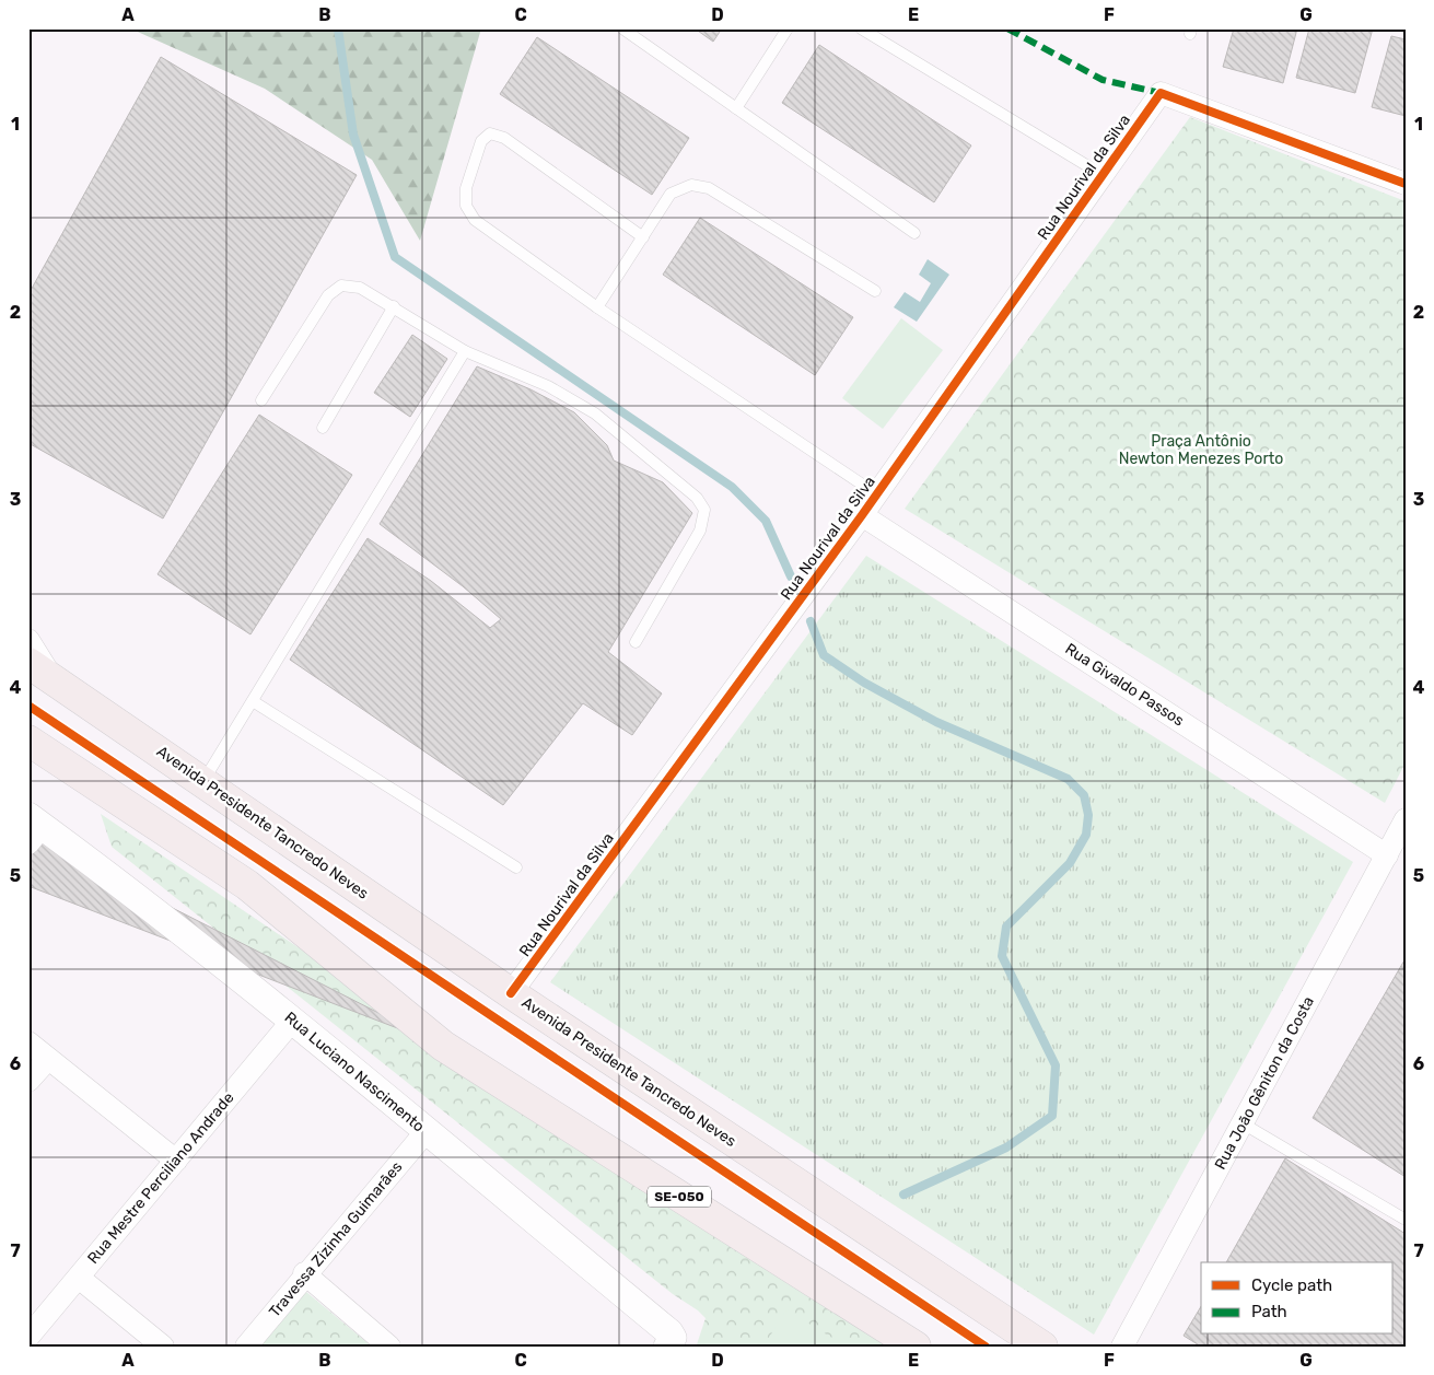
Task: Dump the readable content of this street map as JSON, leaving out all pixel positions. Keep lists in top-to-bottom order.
{
  "streets": {
    "main road": ["Avenida Presidente Tancredo Neves", "SE-050"],
    "street": [
      "Rua Nourival da Silva",
      "Rua Givaldo Passos",
      "Rua Luciano Nascimento",
      "Rua João Gêniton da Costa",
      "Rua Mestre Perciliano Andrade",
      "Travessa Zizinha Guimarães"
    ]
  },
  "crossings": [
    ["Rua Nourival da Silva", "Rua Givaldo Passos"],
    ["Rua Nourival da Silva", "Avenida Presidente Tancredo Neves"],
    ["Rua Givaldo Passos", "Rua João Gêniton da Costa"],
    ["Rua Luciano Nascimento", "Rua Mestre Perciliano Andrade"],
    ["Rua Luciano Nascimento", "Travessa Zizinha Guimarães"]
  ],
  "parks": ["Praça Antônio Newton Menezes Porto"],
  "legend": ["Cycle path", "Path"],
  "grid": {
    "columns": [
      "A",
      "B",
      "C",
      "D",
      "E",
      "F",
      "G"
    ],
    "rows": [
      "1",
      "2",
      "3",
      "4",
      "5",
      "6",
      "7"
    ]
  }
}
